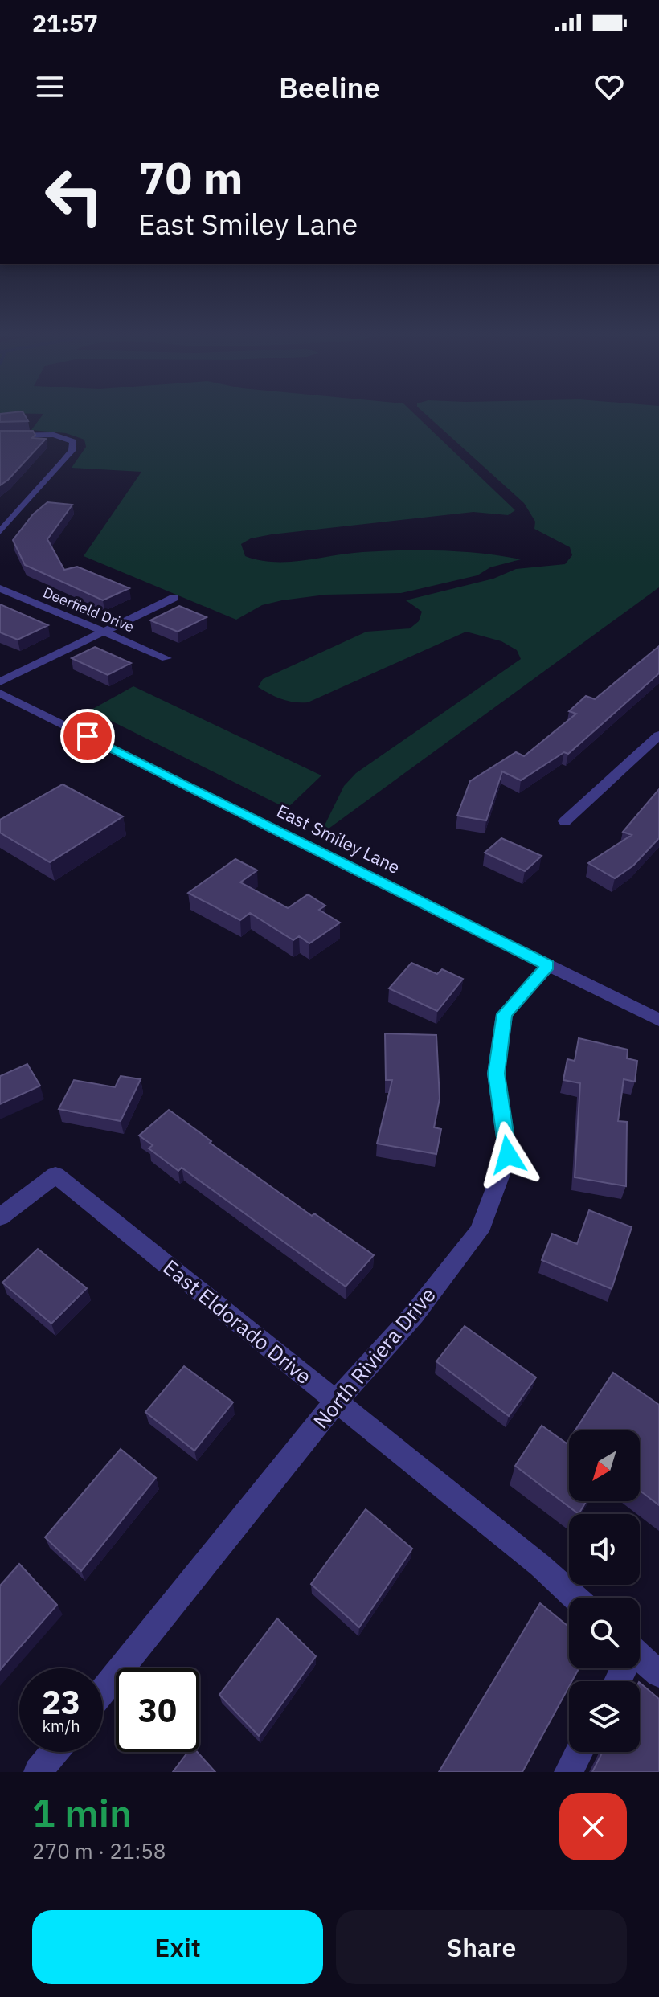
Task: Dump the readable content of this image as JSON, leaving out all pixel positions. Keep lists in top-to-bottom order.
{
  "streets": {
    "street": [
      "Deerfield Drive",
      "East Smiley Lane",
      "East Eldorado Drive",
      "North Riviera Drive"
    ]
  },
  "crossings": [
    ["East Smiley Lane", "North Riviera Drive"],
    ["East Eldorado Drive", "North Riviera Drive"]
  ],
  "north": "bottom left",
  "page": {
    "status": "21:57",
    "header": "Beeline",
    "turn": ["70 m", "East Smiley Lane"],
    "speed": "23 km/h",
    "limit": "30",
    "heading": ["1 min", "270 m · 21:58"],
    "buttons": ["Exit", "Share"]
  }
}
